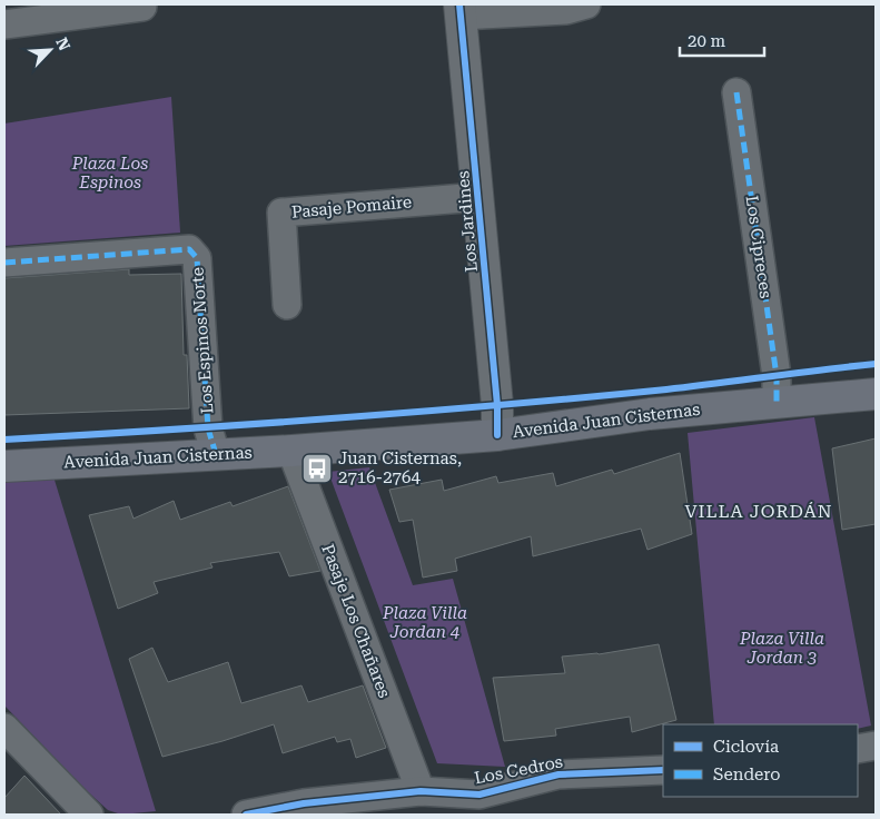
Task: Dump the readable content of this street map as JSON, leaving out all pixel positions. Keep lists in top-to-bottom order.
{
  "streets": {
    "main road": ["Avenida Juan Cisternas"],
    "street": [
      "Pasaje Pomaire",
      "Los Jardines",
      "Los Cipreces",
      "Los Espinos Norte",
      "Pasaje Los Chañares",
      "Los Cedros"
    ]
  },
  "crossings": [
    ["Pasaje Pomaire", "Los Jardines"],
    ["Los Jardines", "Avenida Juan Cisternas"],
    ["Los Cipreces", "Avenida Juan Cisternas"],
    ["Los Espinos Norte", "Avenida Juan Cisternas"],
    ["Avenida Juan Cisternas", "Pasaje Los Chañares"],
    ["Pasaje Los Chañares", "Los Cedros"]
  ],
  "districts": ["VILLA JORDÁN"],
  "parks": ["Plaza Los Espinos", "Plaza Villa Jordan 4", "Plaza Villa Jordan 3"],
  "places": {
    "bus stop": ["Juan Cisternas, 2716-2764"]
  },
  "legend": ["Ciclovía", "Sendero"],
  "scale_bar": "20 m",
  "north": "top right"
}
